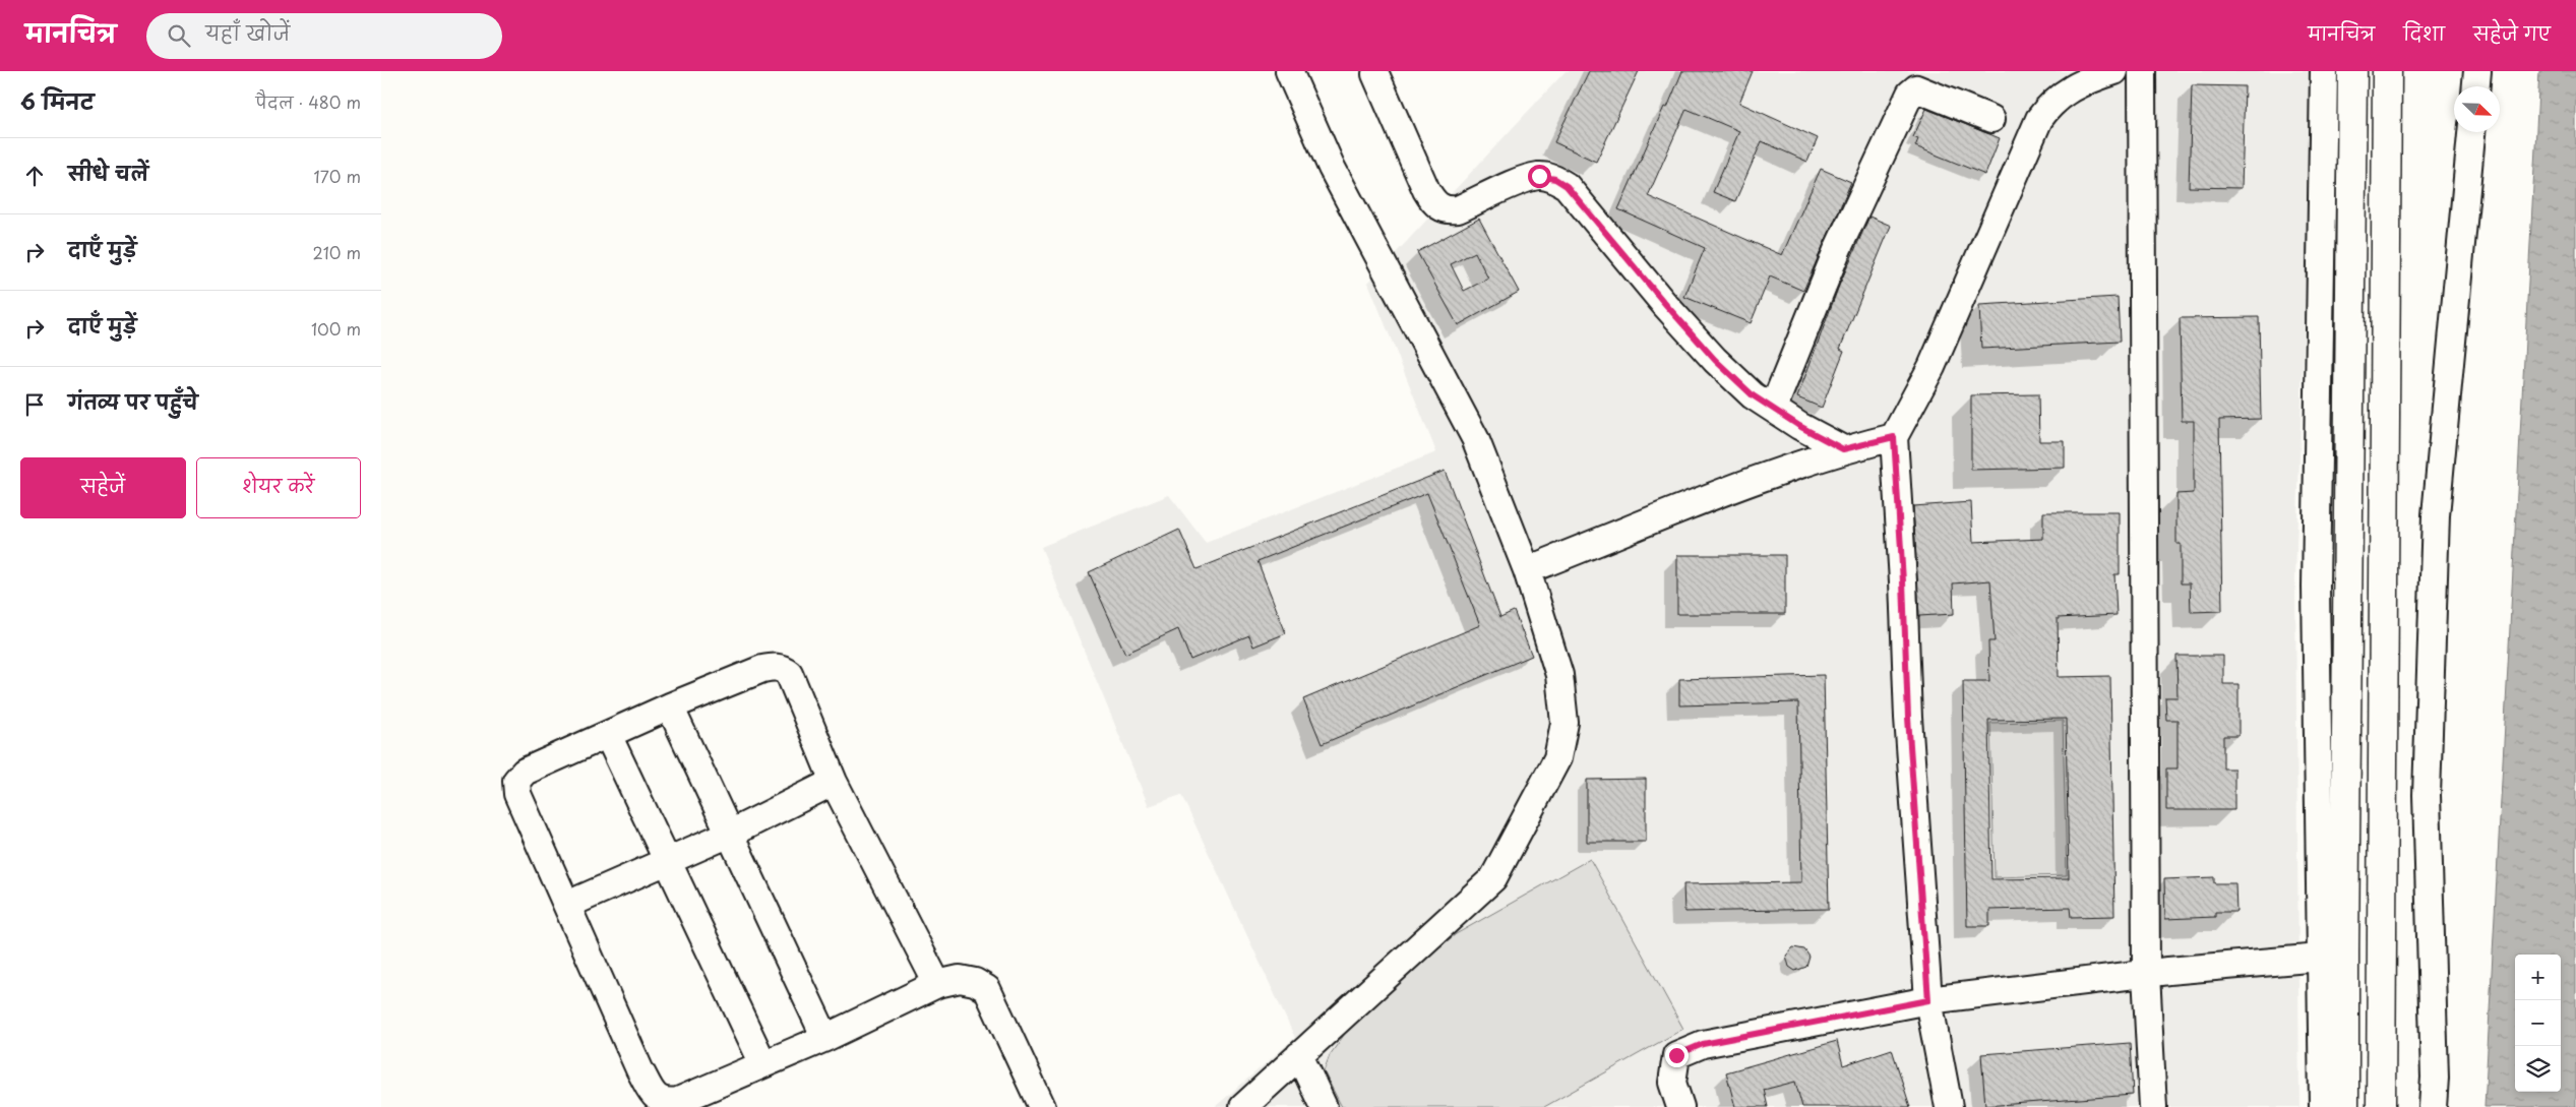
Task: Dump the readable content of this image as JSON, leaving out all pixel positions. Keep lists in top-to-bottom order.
{
  "north": "bottom right",
  "page": {
    "header": "मानचित्र",
    "search": "यहाँ खोजें",
    "nav": ["मानचित्र", "दिशा", "सहेजे गए"],
    "heading": ["6 मिनट", "पैदल · 480 m"],
    "list": [
      ["सीधे चलें", "170 m"],
      ["दाएँ मुड़ें", "210 m"],
      ["दाएँ मुड़ें", "100 m"],
      "गंतव्य पर पहुँचे"
    ],
    "buttons": ["सहेजें", "शेयर करें"],
    "map_buttons": ["+", "−"]
  }
}
